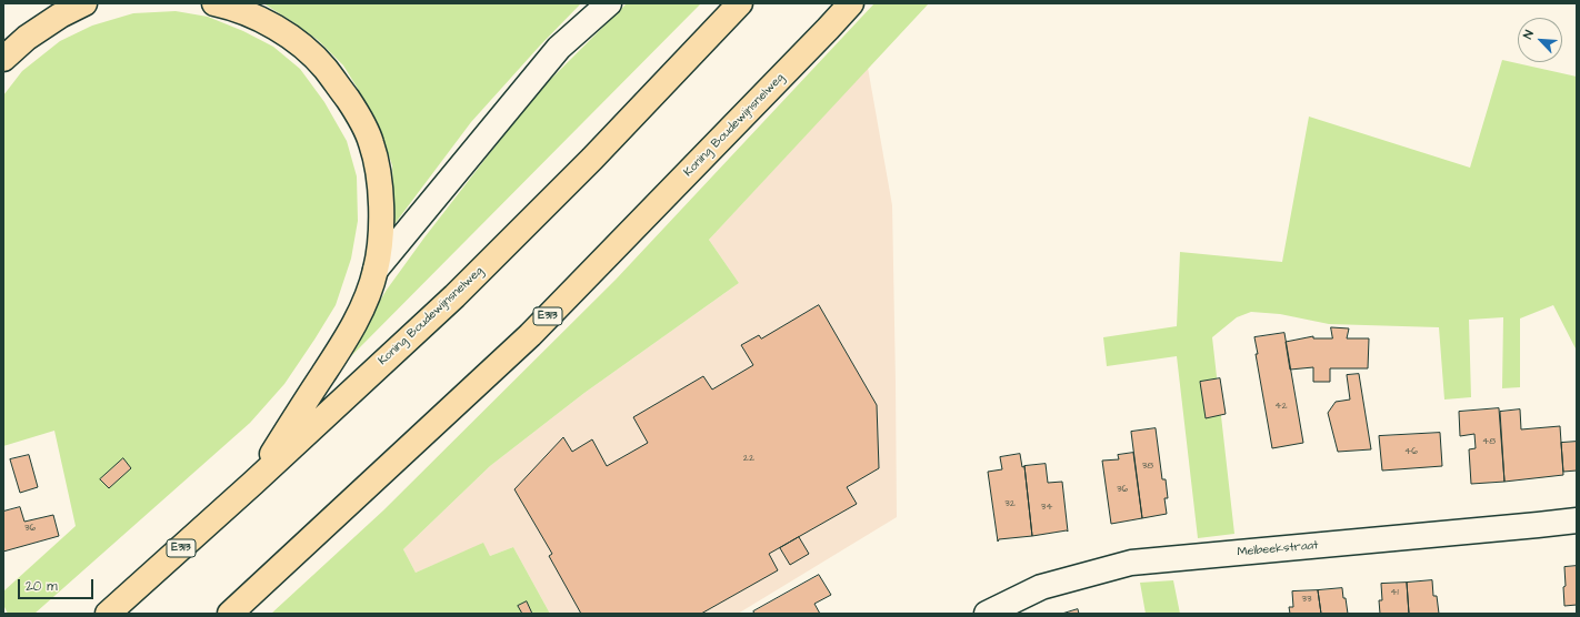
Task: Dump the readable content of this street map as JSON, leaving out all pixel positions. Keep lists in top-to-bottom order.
{
  "streets": {
    "highway": ["Koning Boudewijnsnelweg", "E313"],
    "street": ["Melbeekstraat"]
  },
  "house_numbers": [
    "42",
    "48",
    "46",
    "22",
    "38",
    "36",
    "32",
    "34",
    "36",
    "41",
    "33"
  ],
  "scale_bar": "20 m",
  "north": "top left"
}
